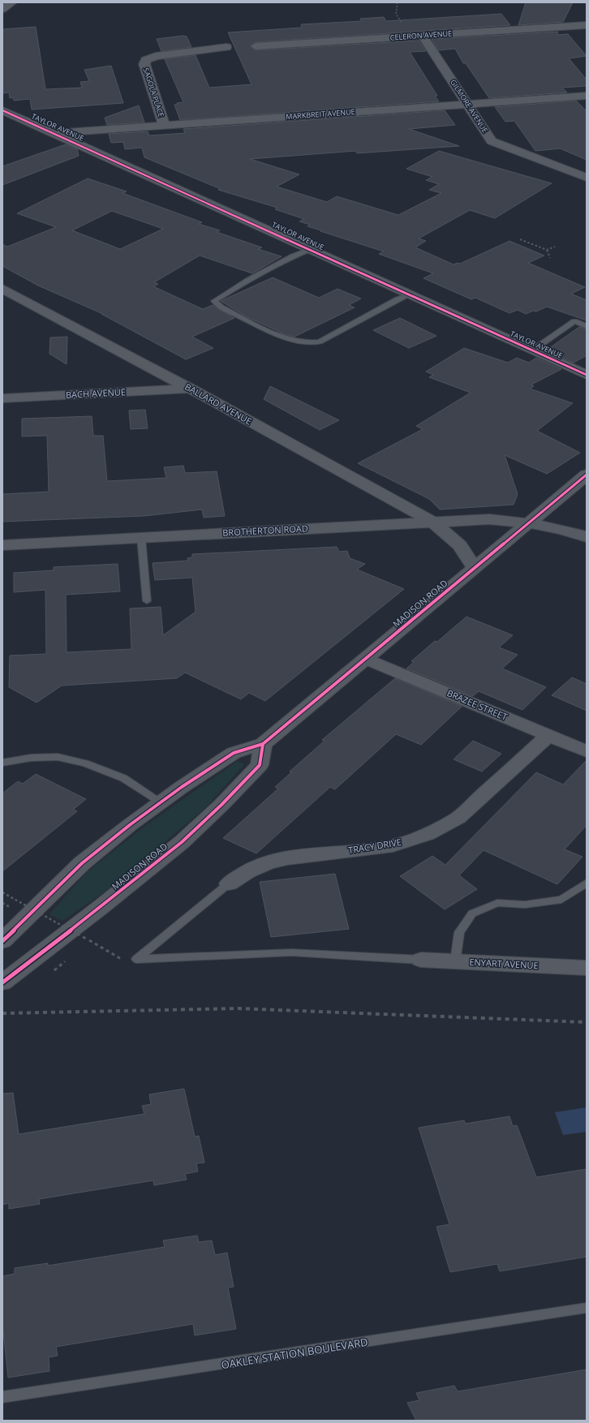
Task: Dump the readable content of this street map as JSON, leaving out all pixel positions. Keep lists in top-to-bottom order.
{
  "streets": {
    "main road": ["BROTHERTON ROAD", "MADISON ROAD"],
    "street": [
      "CELERON AVENUE",
      "SAGOLA PLACE",
      "GILMORE AVENUE",
      "MARKBREIT AVENUE",
      "TAYLOR AVENUE",
      "BACH AVENUE",
      "BALLARD AVENUE",
      "BRAZEE STREET",
      "TRACY DRIVE",
      "ENYART AVENUE"
    ],
    "lane": ["OAKLEY STATION BOULEVARD"]
  },
  "crossings": [
    ["CELERON AVENUE", "GILMORE AVENUE"],
    ["SAGOLA PLACE", "MARKBREIT AVENUE"],
    ["GILMORE AVENUE", "MARKBREIT AVENUE"],
    ["MARKBREIT AVENUE", "TAYLOR AVENUE"],
    ["BACH AVENUE", "BALLARD AVENUE"],
    ["BALLARD AVENUE", "BROTHERTON ROAD"],
    ["BROTHERTON ROAD", "MADISON ROAD"],
    ["MADISON ROAD", "BRAZEE STREET"],
    ["BRAZEE STREET", "TRACY DRIVE"]
  ]
}
